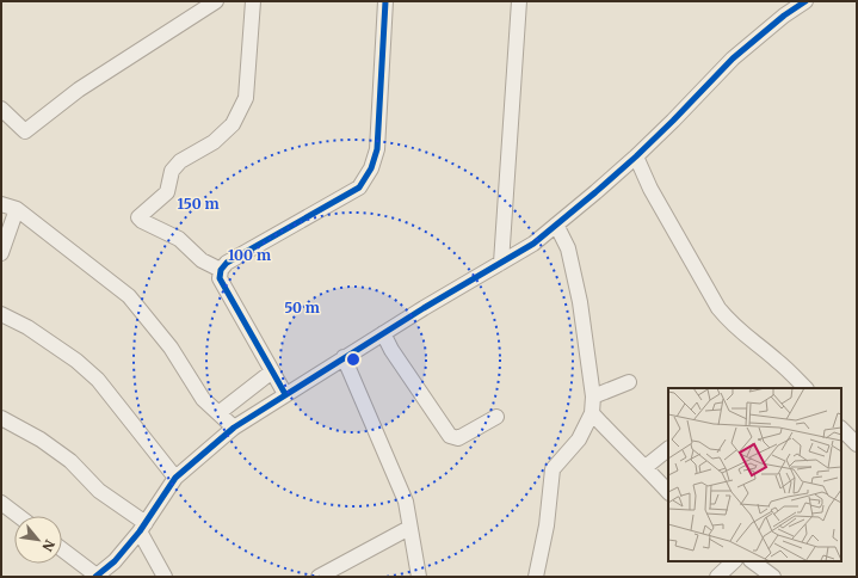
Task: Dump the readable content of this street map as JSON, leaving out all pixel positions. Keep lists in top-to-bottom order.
{
  "north": "bottom right",
  "rings": ["150 m", "100 m", "50 m"]
}
